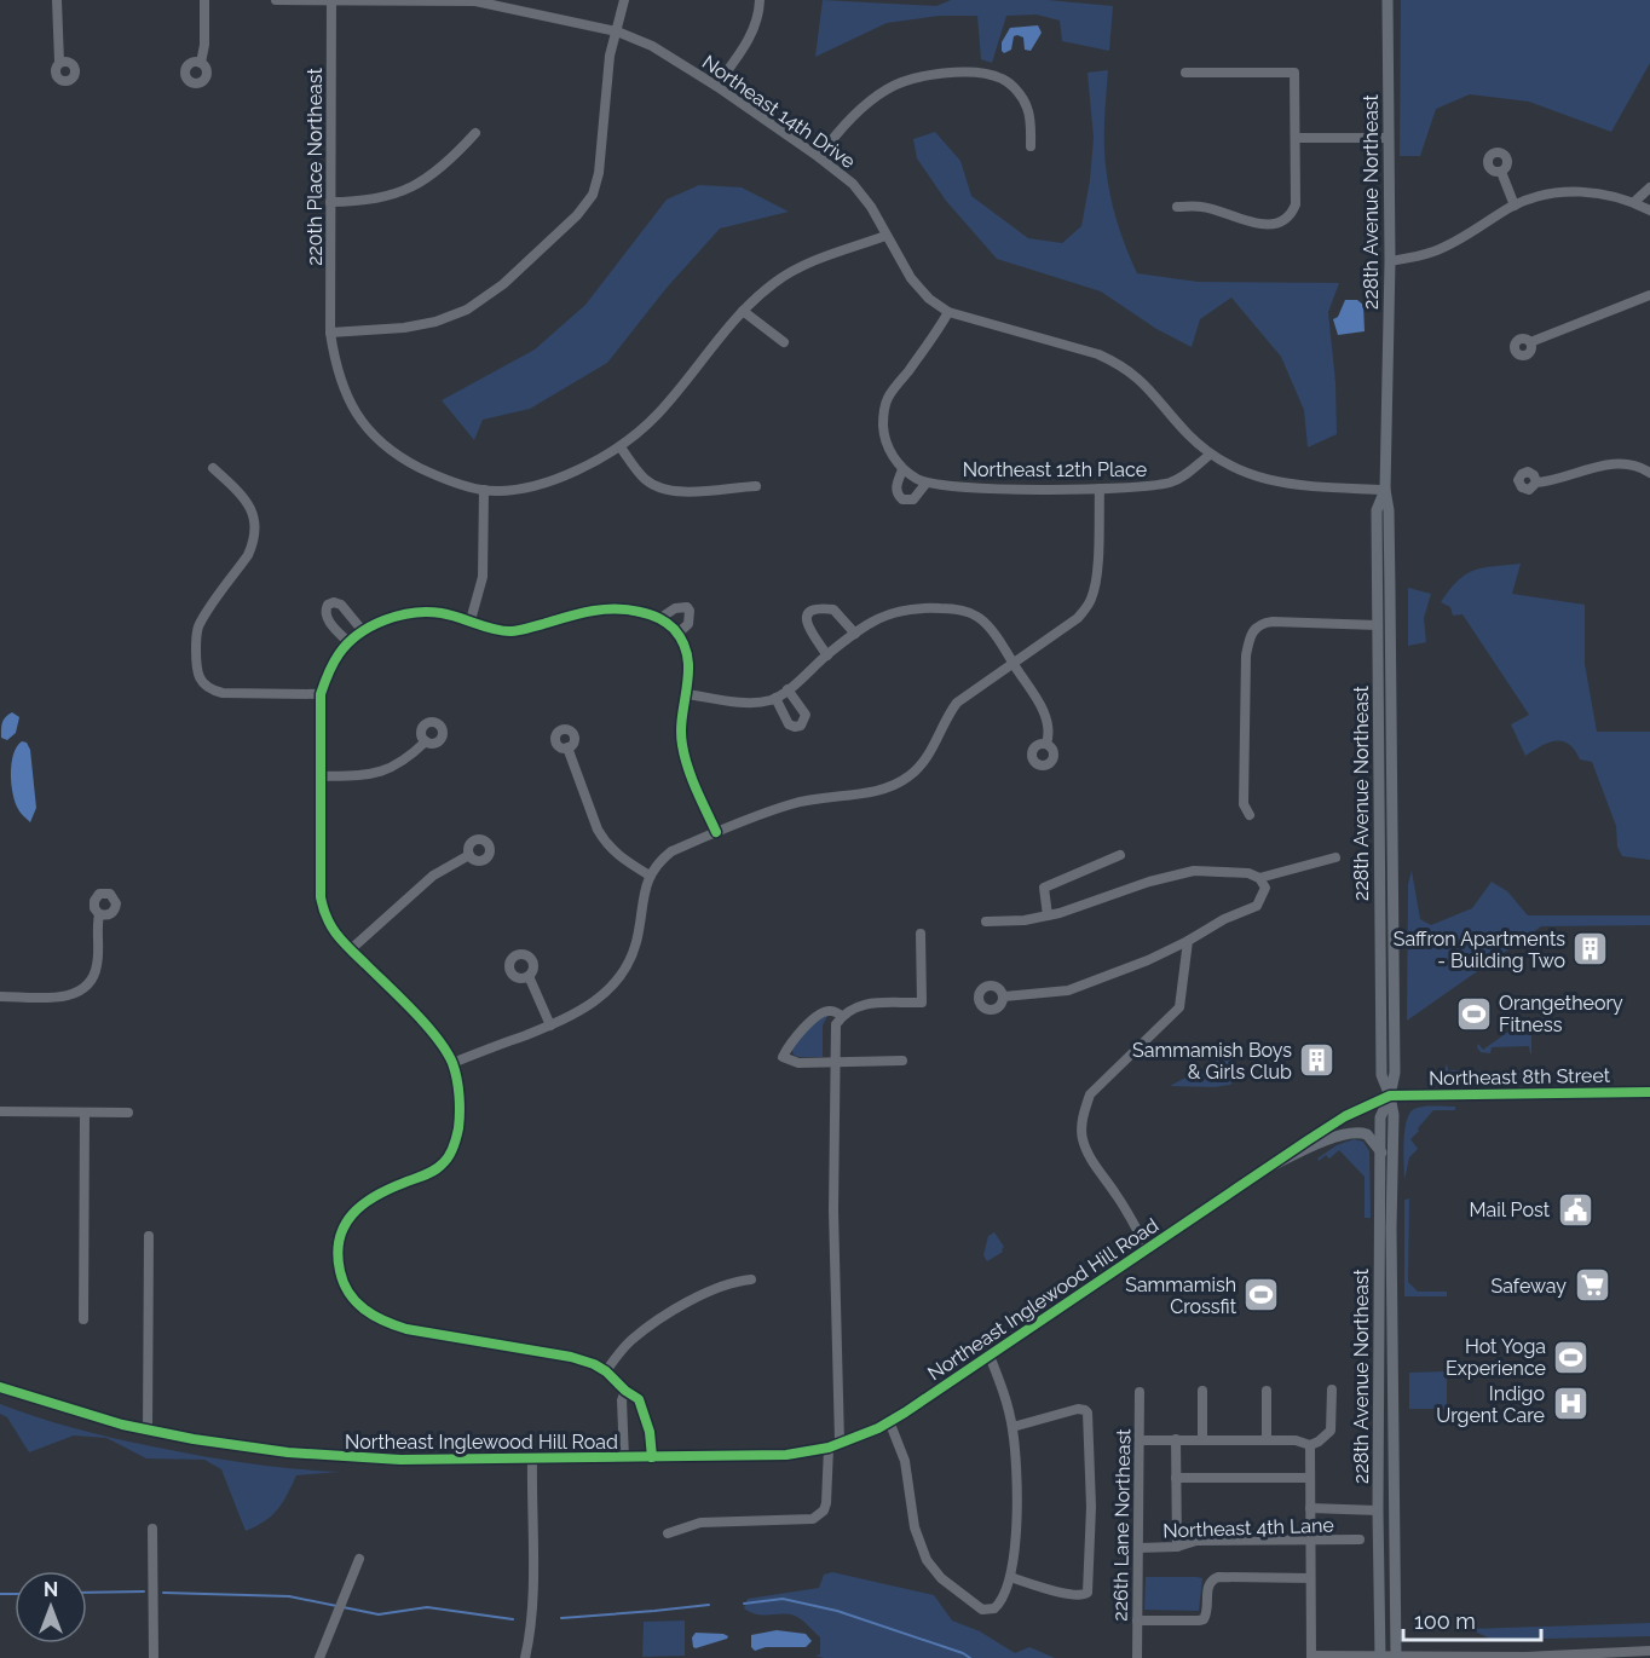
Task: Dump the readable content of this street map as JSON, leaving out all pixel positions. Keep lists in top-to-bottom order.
{
  "streets": {
    "main road": ["228th Avenue Northeast"],
    "street": [
      "Northeast 14th Drive",
      "220th Place Northeast",
      "Northeast 12th Place",
      "Northeast 8th Street",
      "Northeast Inglewood Hill Road",
      "226th Lane Northeast",
      "Northeast 4th Lane"
    ]
  },
  "crossings": [
    ["Northeast 14th Drive", "220th Place Northeast"],
    ["Northeast 14th Drive", "Northeast 12th Place"],
    ["228th Avenue Northeast", "Northeast 8th Street"],
    ["228th Avenue Northeast", "Northeast Inglewood Hill Road"],
    ["Northeast 8th Street", "Northeast Inglewood Hill Road"],
    ["226th Lane Northeast", "Northeast 4th Lane"]
  ],
  "places": {
    "building": ["Saffron Apartments - Building Two", "Sammamish Boys & Girls Club"],
    "sports": ["Orangetheory Fitness", "Sammamish Crossfit", "Hot Yoga Experience"],
    "public building": ["Mail Post"],
    "supermarket": ["Safeway"],
    "hospital": ["Indigo Urgent Care"]
  },
  "scale_bar": "100 m",
  "north": "top"
}
